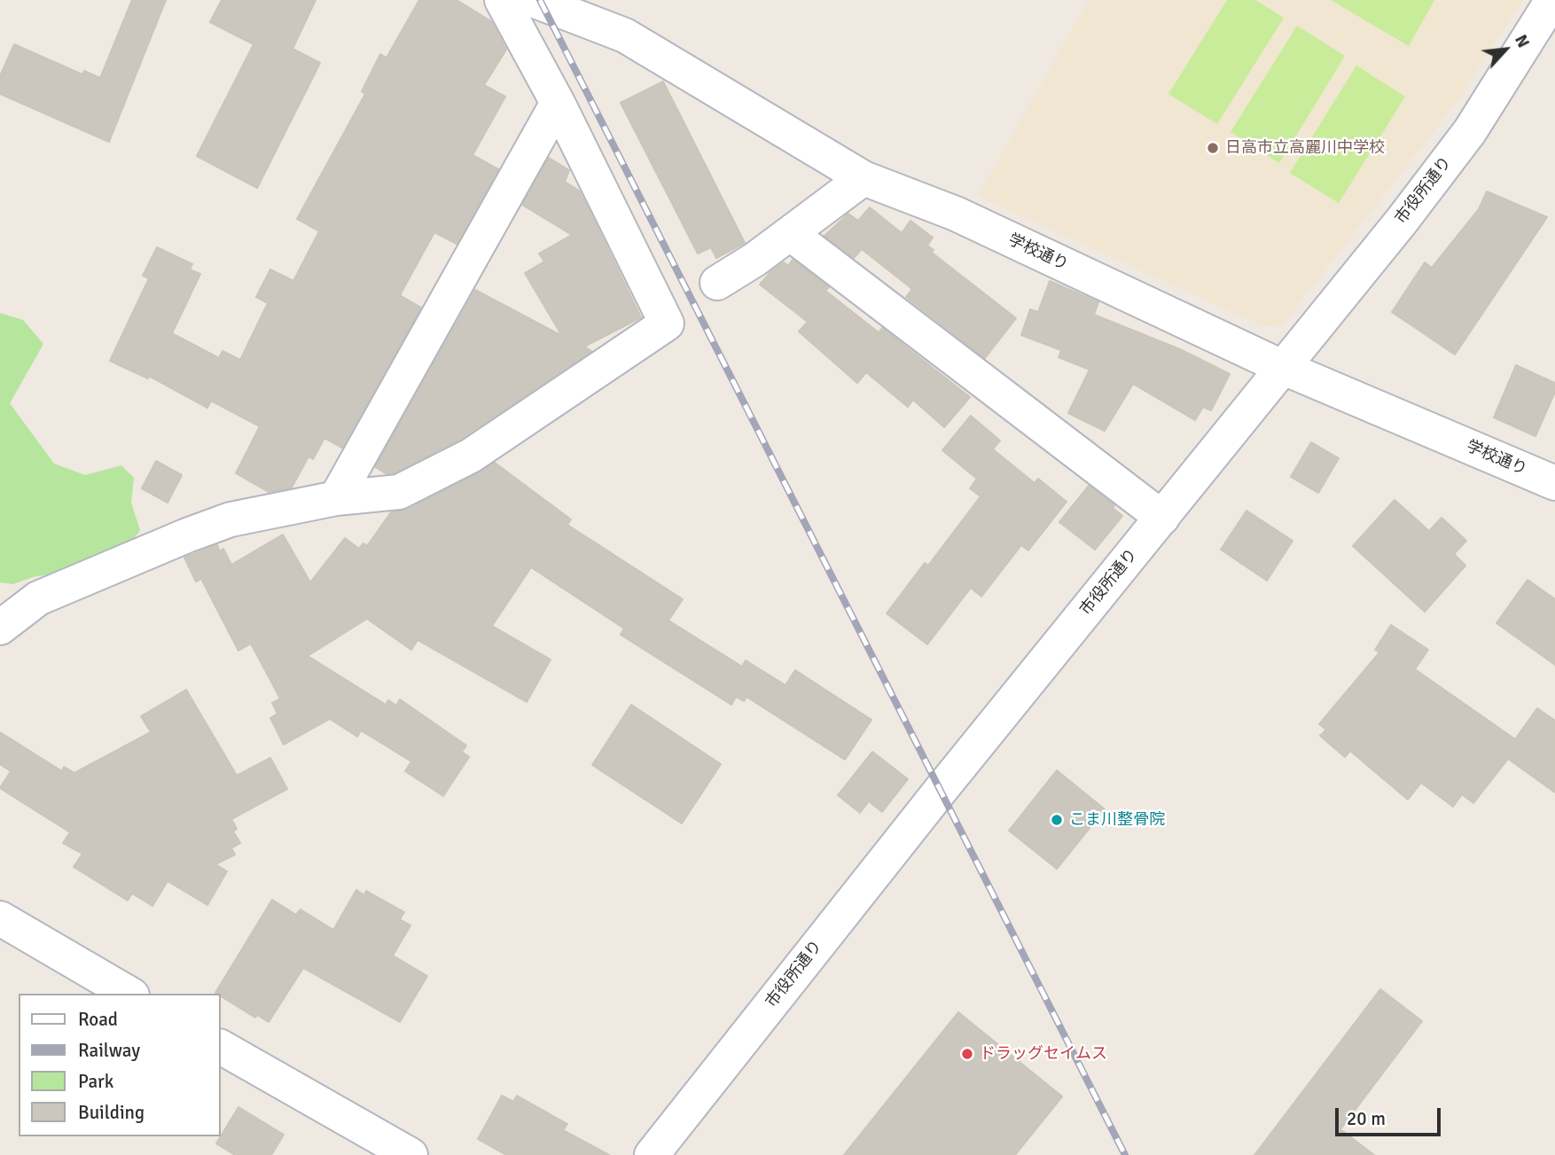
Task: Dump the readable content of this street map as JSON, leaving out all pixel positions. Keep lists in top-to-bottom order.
{
  "streets": {
    "street": ["市役所通り", "学校通り"]
  },
  "crossings": [
    ["市役所通り", "学校通り"]
  ],
  "places": ["日高市立高麗川中学校", "こま川整骨院", "ドラッグセイムス"],
  "legend": [
    "Road",
    "Railway",
    "Park",
    "Building"
  ],
  "scale_bar": "20 m",
  "north": "top right"
}
